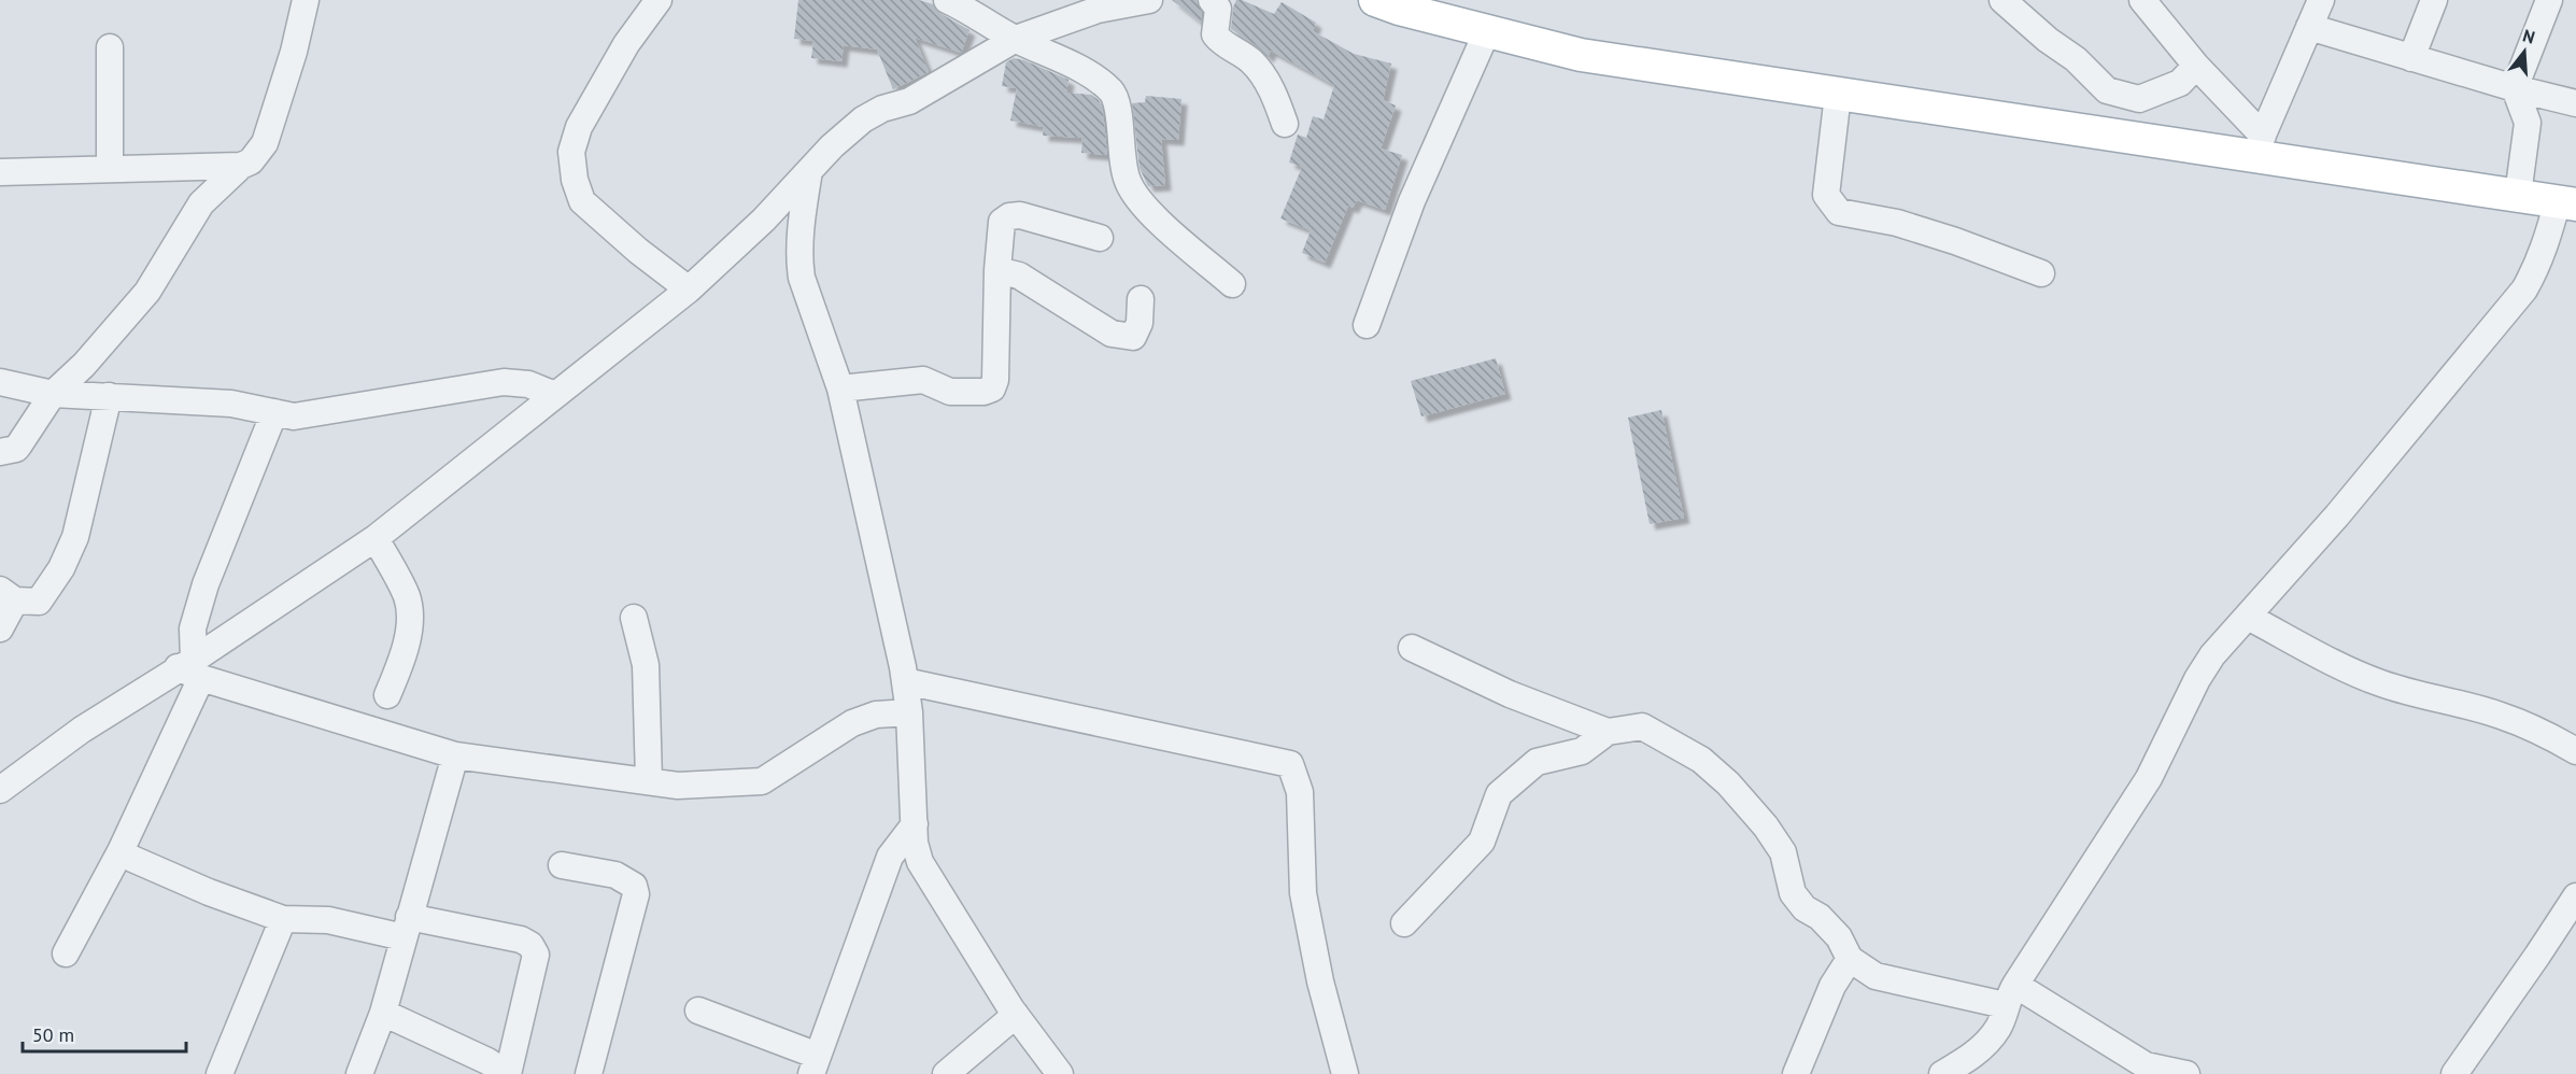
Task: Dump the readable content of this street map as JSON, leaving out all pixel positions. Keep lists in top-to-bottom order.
{
  "scale_bar": "50 m",
  "north": "top"
}
